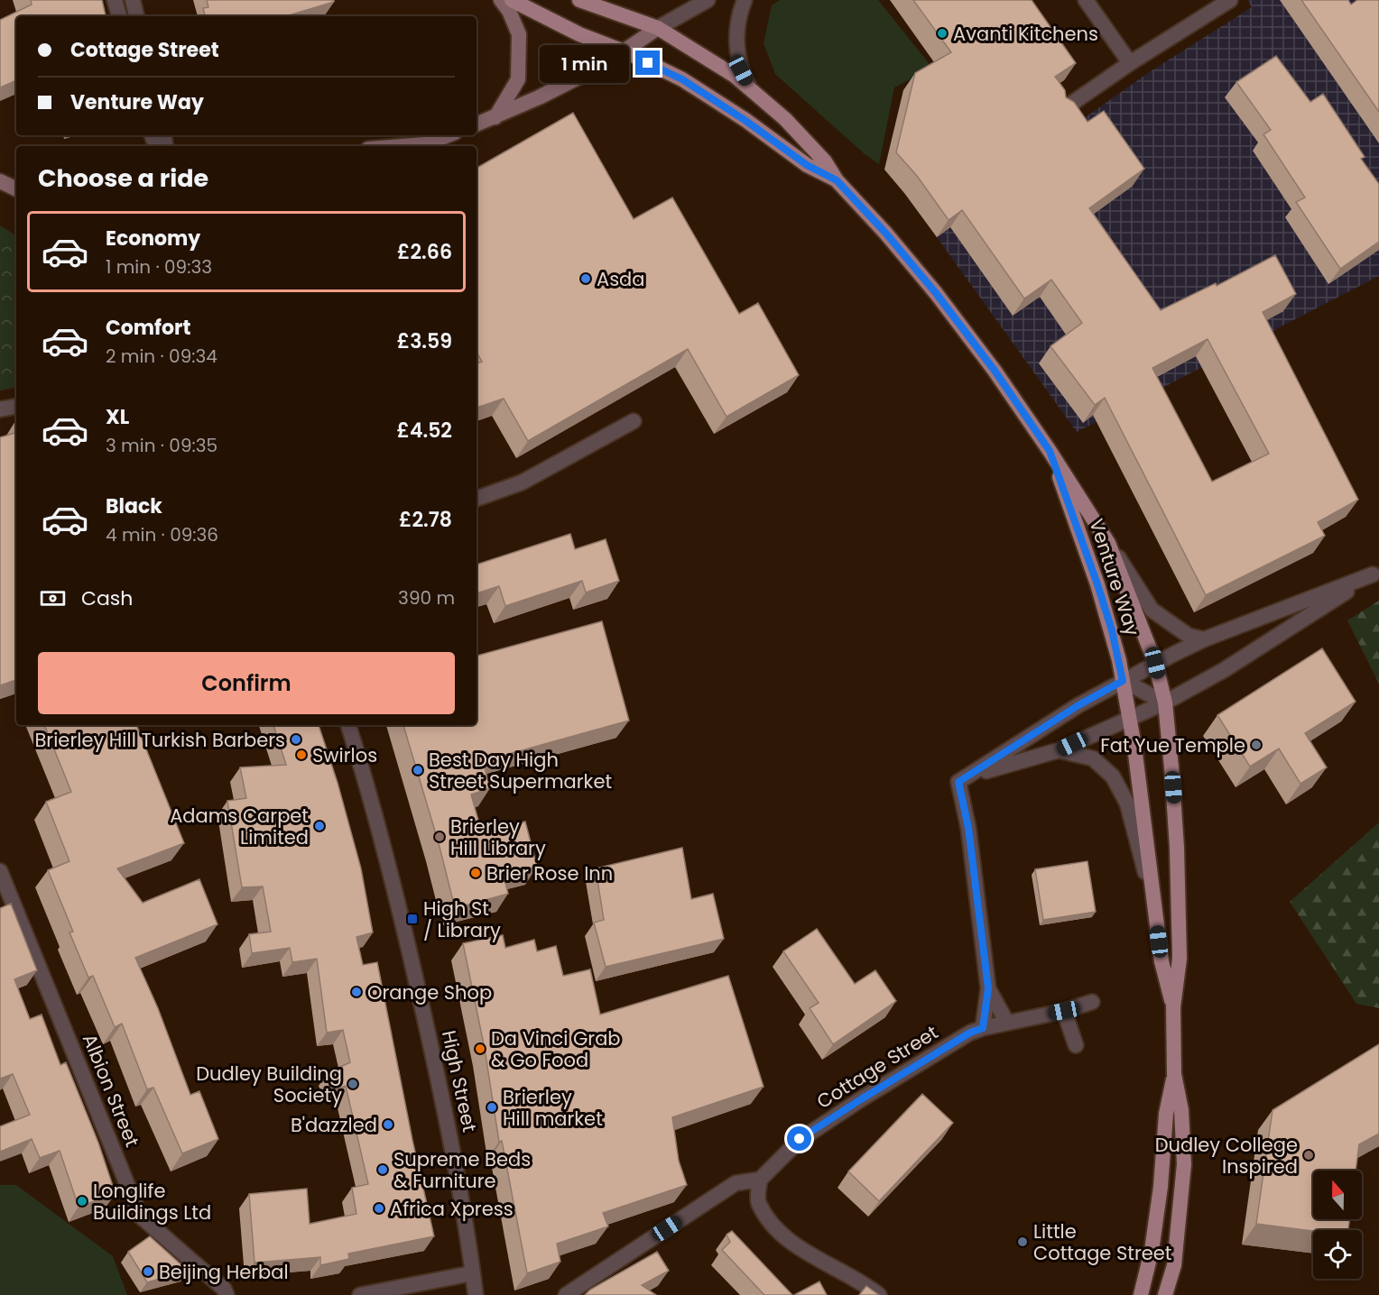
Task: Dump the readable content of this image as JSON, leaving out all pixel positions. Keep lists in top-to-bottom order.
{
  "streets": {
    "main road": ["Venture Way"],
    "street": ["Cottage Street", "High Street", "Albion Street"]
  },
  "places": {
    "other": [
      "Avanti Kitchens",
      "Asda",
      "Brierley Hill Turkish Barbers",
      "Fat Yue Temple",
      "Swirlos",
      "Best Day High Street Supermarket",
      "Adams Carpet Limited",
      "Brierley Hill Library",
      "Brier Rose Inn",
      "Orange Shop",
      "Da Vinci Grab & Go Food",
      "Dudley Building Society",
      "Brierley Hill market",
      "B'dazzled",
      "Dudley College Inspired",
      "Supreme Beds & Furniture",
      "Longlife Buildings Ltd",
      "Africa Xpress",
      "Little Cottage Street",
      "Beijing Herbal"
    ],
    "transit": ["High St / Library"]
  },
  "north": "top",
  "page": {
    "banner": ["Cottage Street", "Venture Way"],
    "bubble": "1 min",
    "heading": "Choose a ride",
    "list": [
      {
        "name": "Economy",
        "note": "1 min · 09:33",
        "value": "£2.66"
      },
      {
        "name": "Comfort",
        "note": "2 min · 09:34",
        "value": "£3.59"
      },
      {
        "name": "XL",
        "note": "3 min · 09:35",
        "value": "£4.52"
      },
      {
        "name": "Black",
        "note": "4 min · 09:36",
        "value": "£2.78"
      }
    ],
    "pay": ["Cash", "390 m"],
    "buttons": "Confirm"
  }
}
